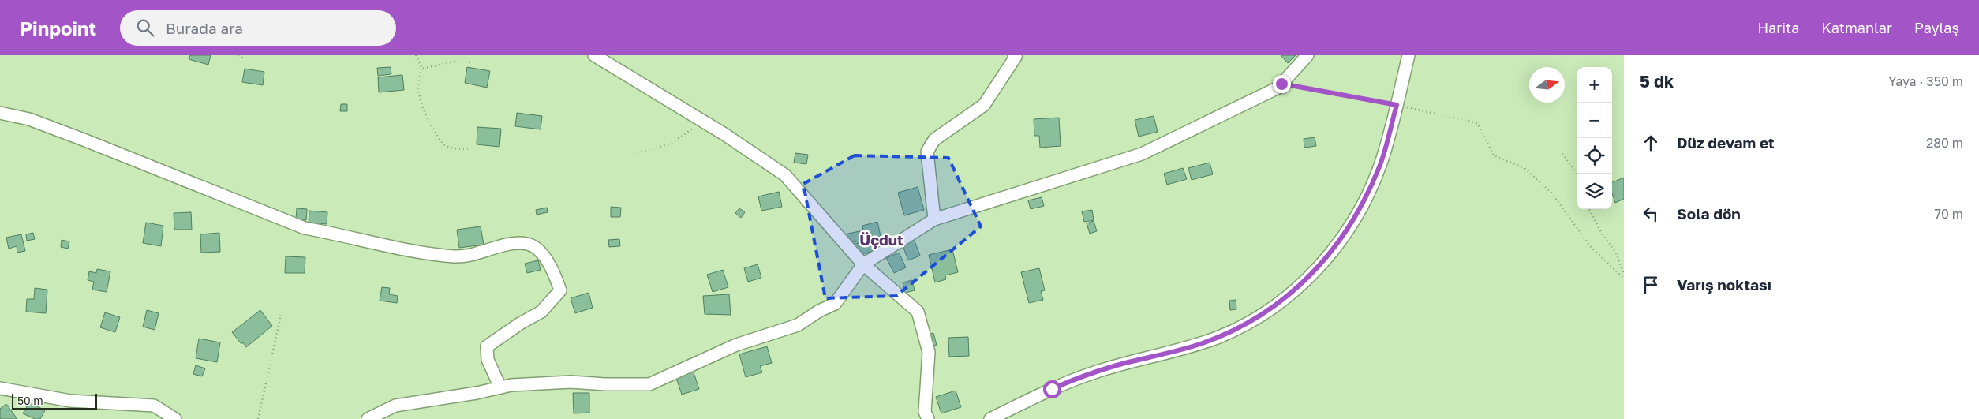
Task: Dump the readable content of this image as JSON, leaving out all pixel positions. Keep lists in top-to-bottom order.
{
  "districts": ["Üçdut"],
  "scale_bar": "50 m",
  "north": "right",
  "page": {
    "header": "Pinpoint",
    "search": "Burada ara",
    "nav": ["Harita", "Katmanlar", "Paylaş"],
    "heading": ["5 dk", "Yaya · 350 m"],
    "map_buttons": ["+", "−"],
    "list": [
      ["Düz devam et", "280 m"],
      ["Sola dön", "70 m"],
      "Varış noktası"
    ],
    "scale": "50 m"
  }
}
